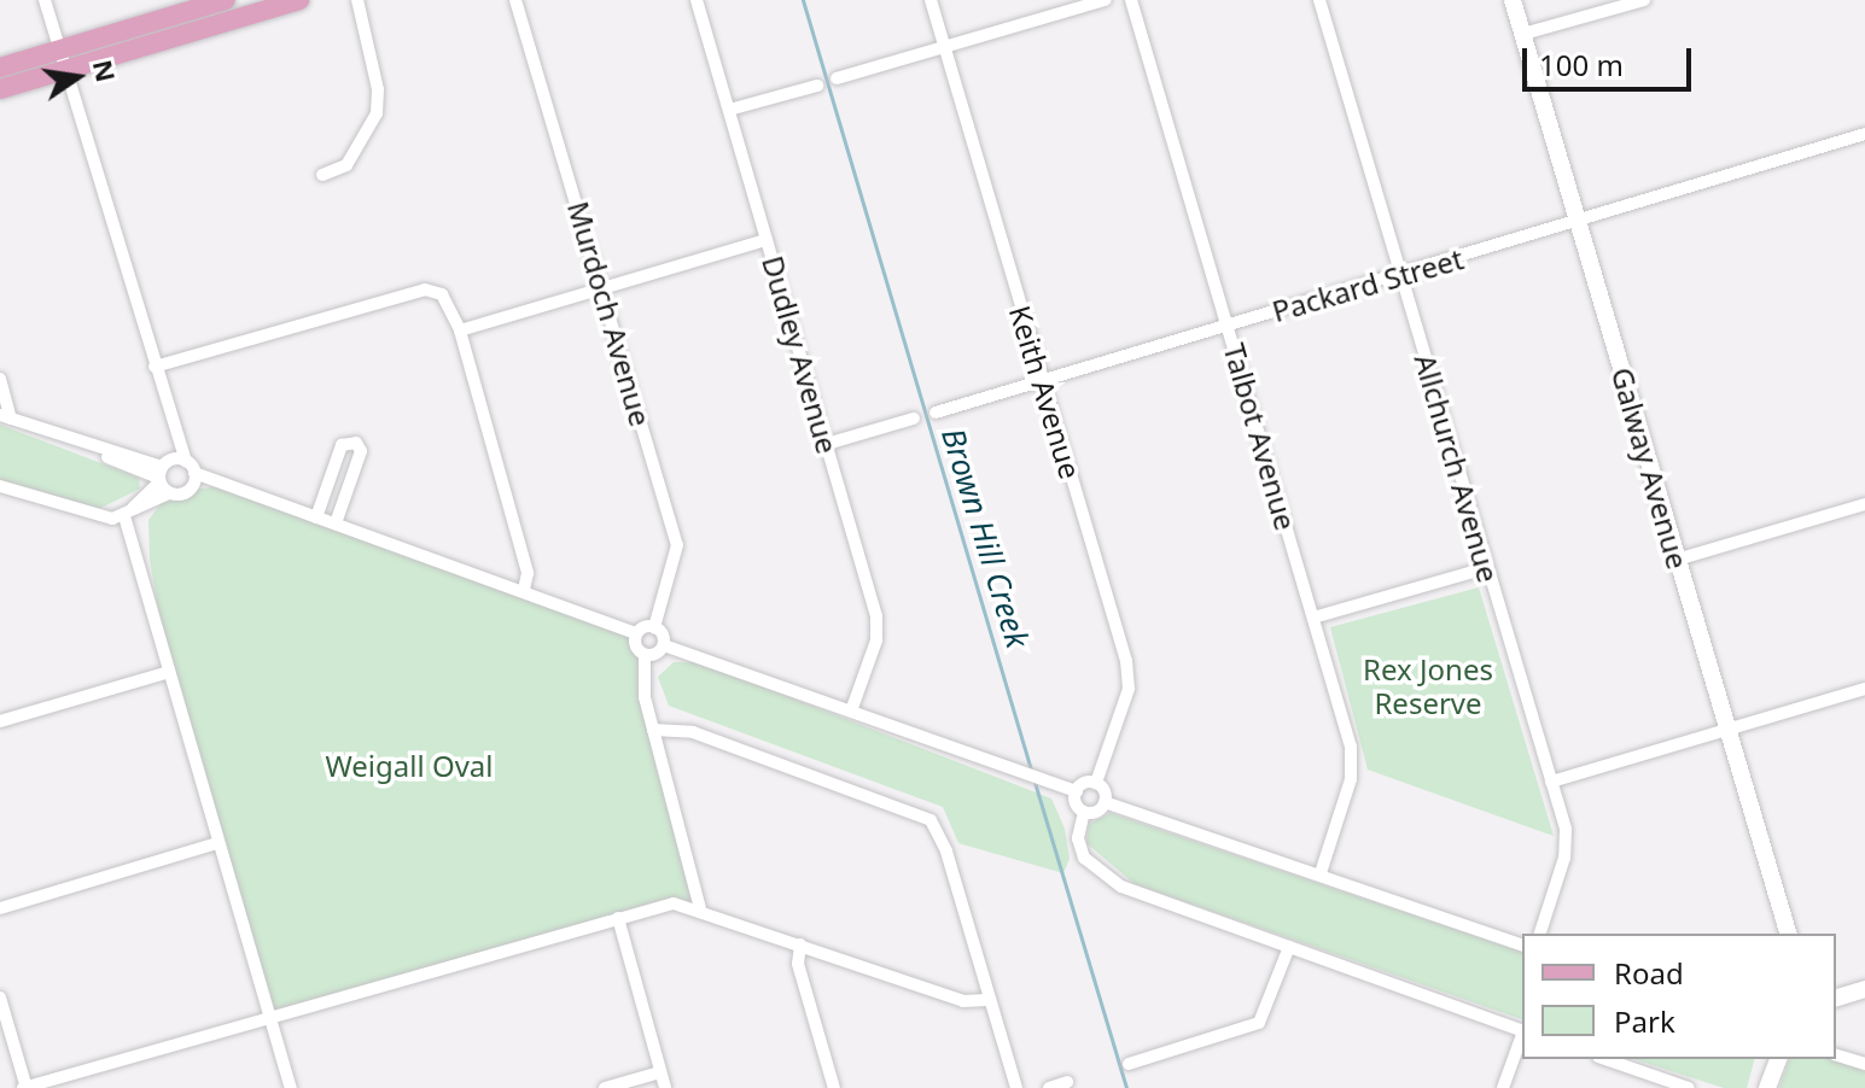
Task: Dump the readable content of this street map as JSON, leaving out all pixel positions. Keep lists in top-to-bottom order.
{
  "streets": {
    "street": [
      "Packard Street",
      "Murdoch Avenue",
      "Dudley Avenue",
      "Keith Avenue",
      "Talbot Avenue",
      "Allchurch Avenue",
      "Galway Avenue"
    ]
  },
  "crossings": [
    ["Packard Street", "Keith Avenue"],
    ["Packard Street", "Talbot Avenue"],
    ["Packard Street", "Allchurch Avenue"],
    ["Packard Street", "Galway Avenue"]
  ],
  "water": ["Brown Hill Creek"],
  "parks": ["Rex Jones Reserve", "Weigall Oval"],
  "legend": ["Road", "Park"],
  "scale_bar": "100 m",
  "north": "right"
}
